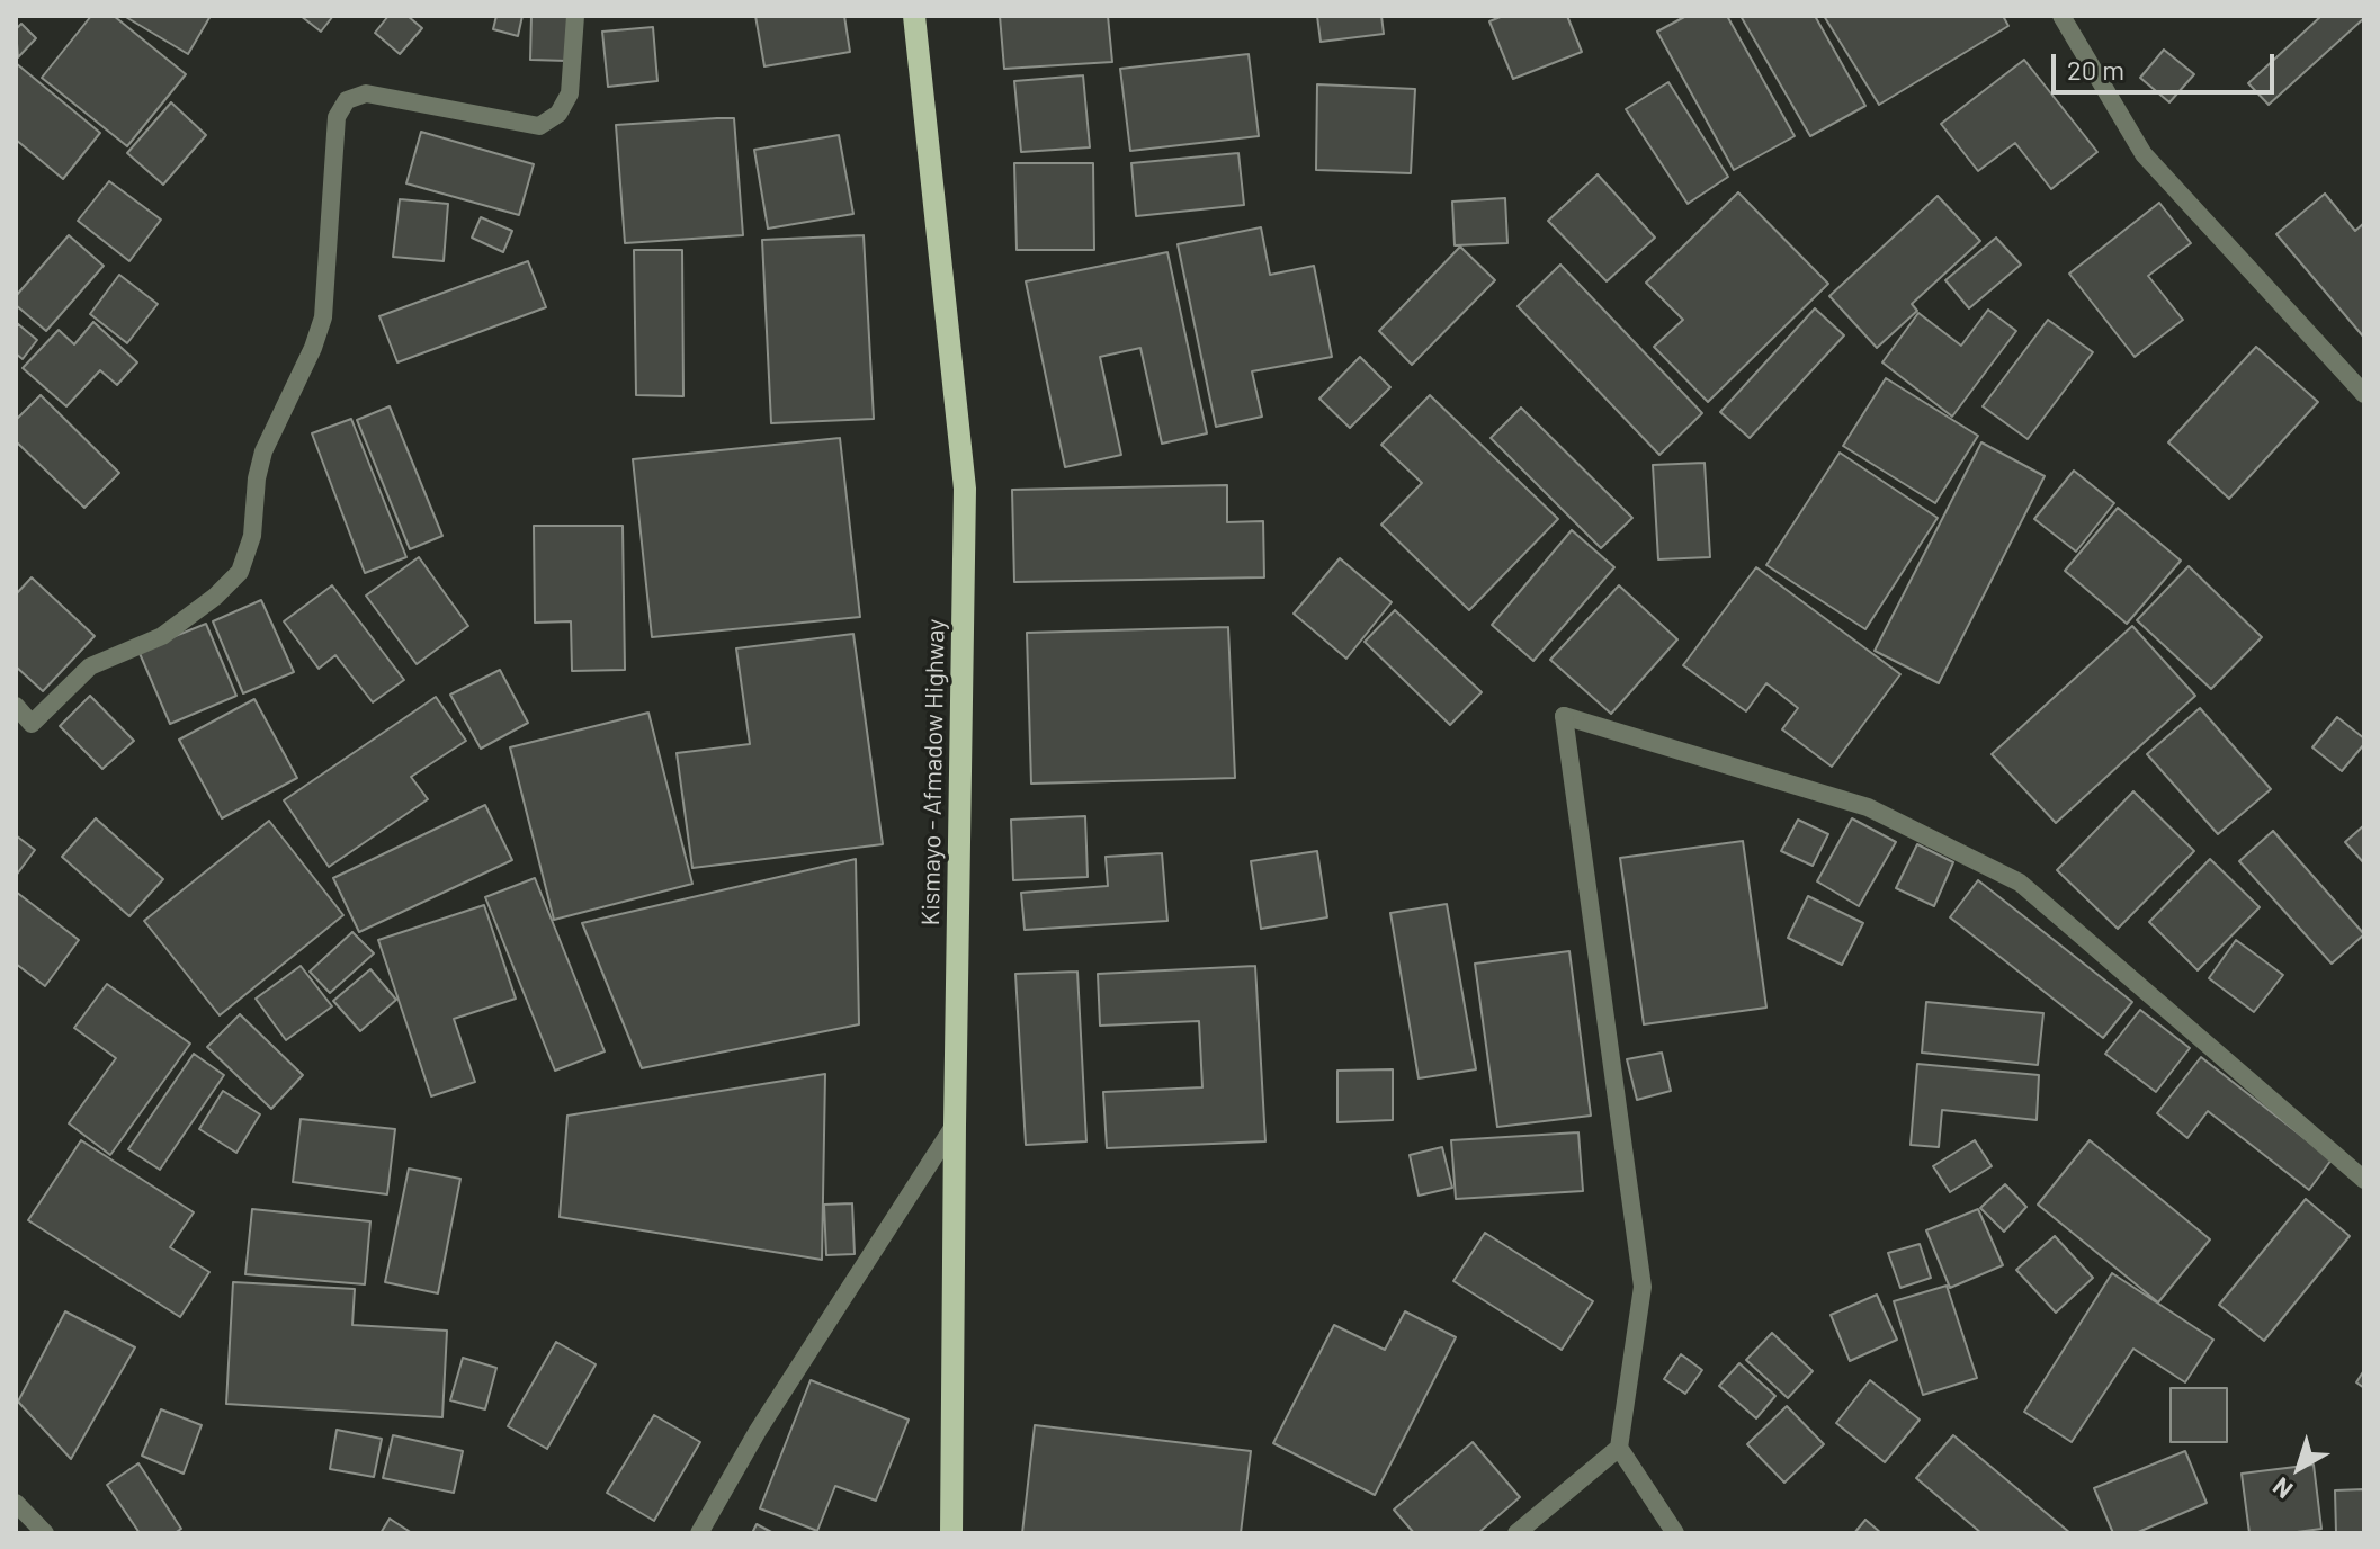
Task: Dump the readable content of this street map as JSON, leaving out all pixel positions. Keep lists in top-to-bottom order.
{
  "streets": {
    "main road": ["Kismayo - Afmadow Highway"]
  },
  "scale_bar": "20 m",
  "north": "bottom left"
}
